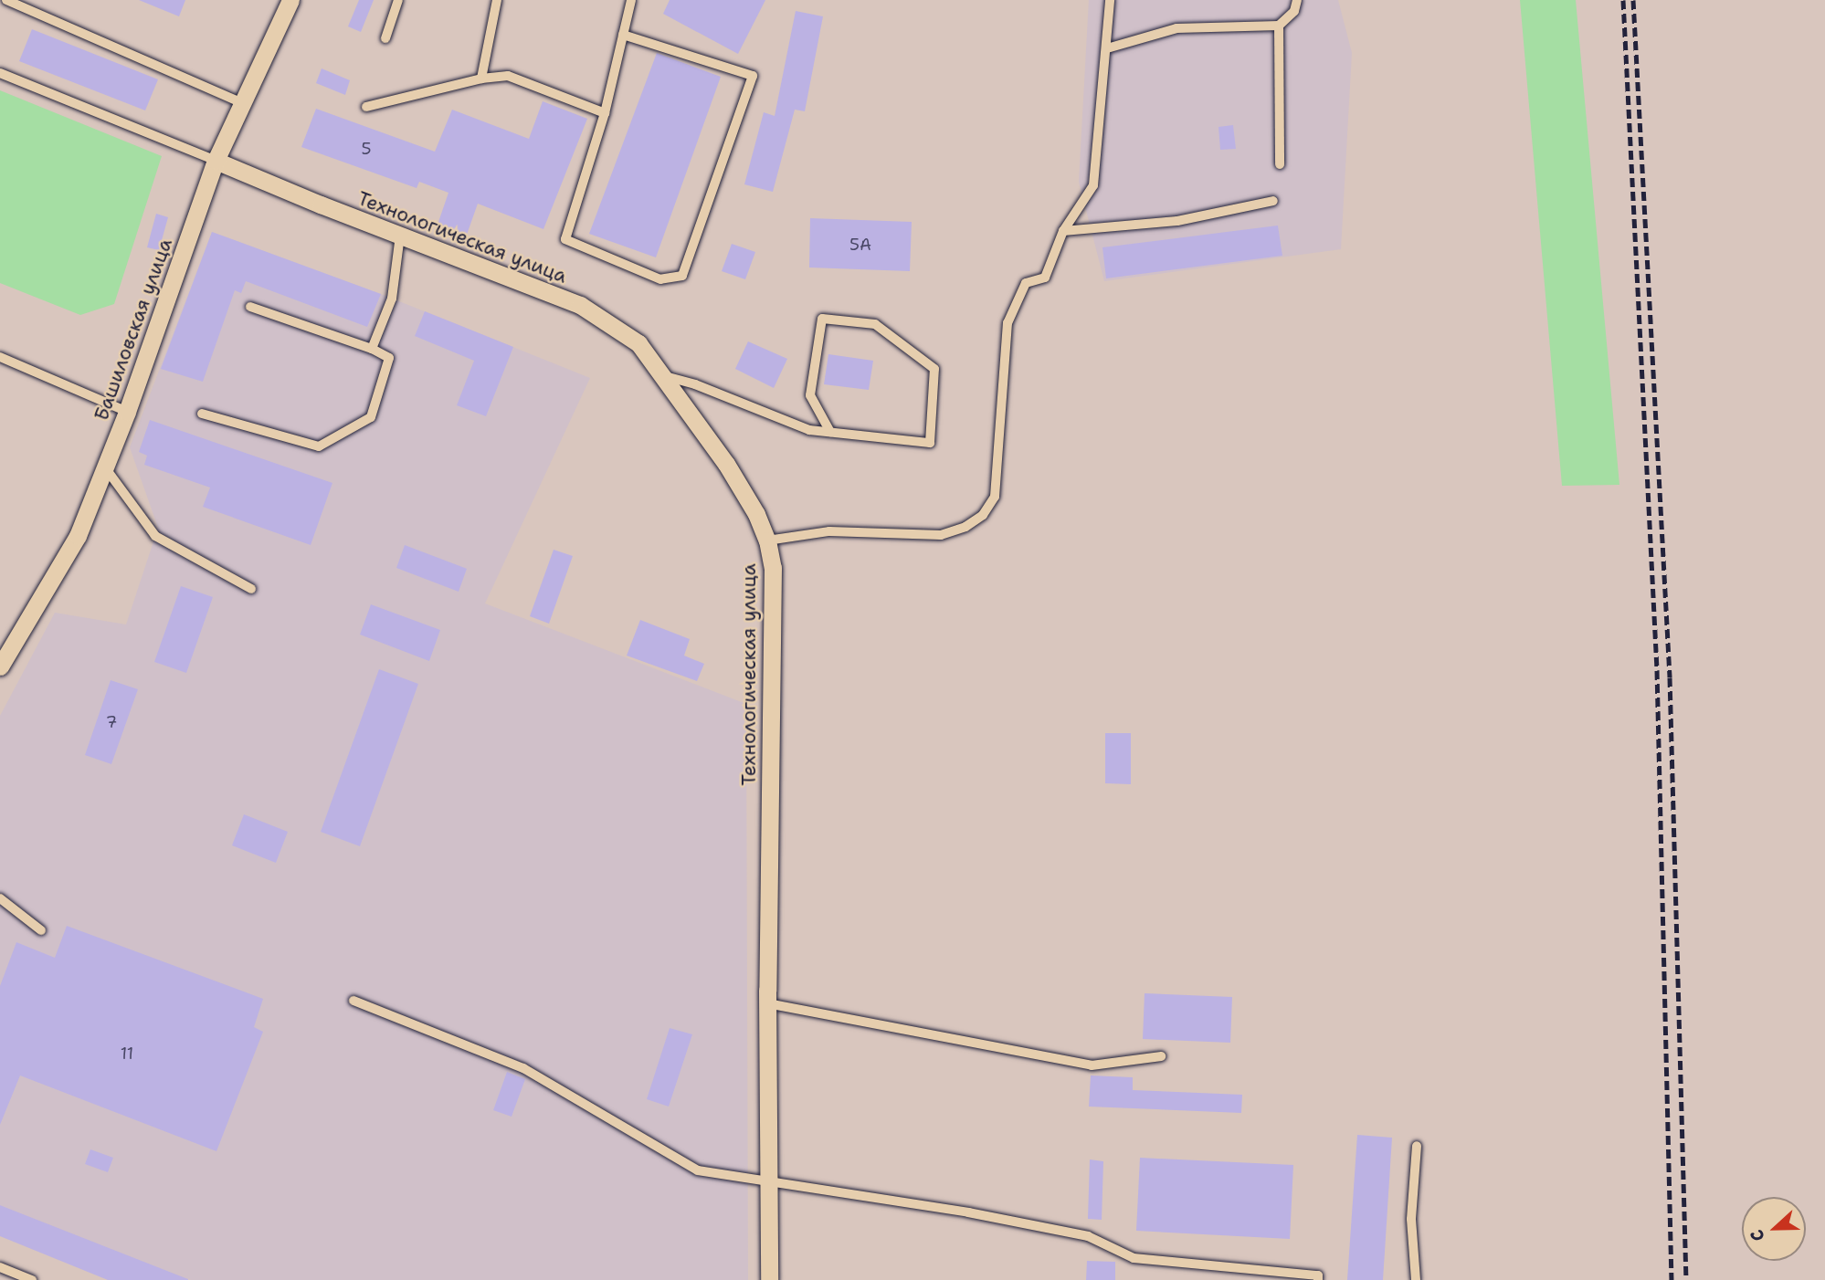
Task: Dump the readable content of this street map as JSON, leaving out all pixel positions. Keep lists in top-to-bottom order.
{
  "streets": {
    "street": ["Технологическая улица", "Башиловская улица"]
  },
  "crossings": [
    ["Технологическая улица", "Башиловская улица"]
  ],
  "house_numbers": [
    "5",
    "5А",
    "7",
    "11"
  ],
  "north": "left"
}
